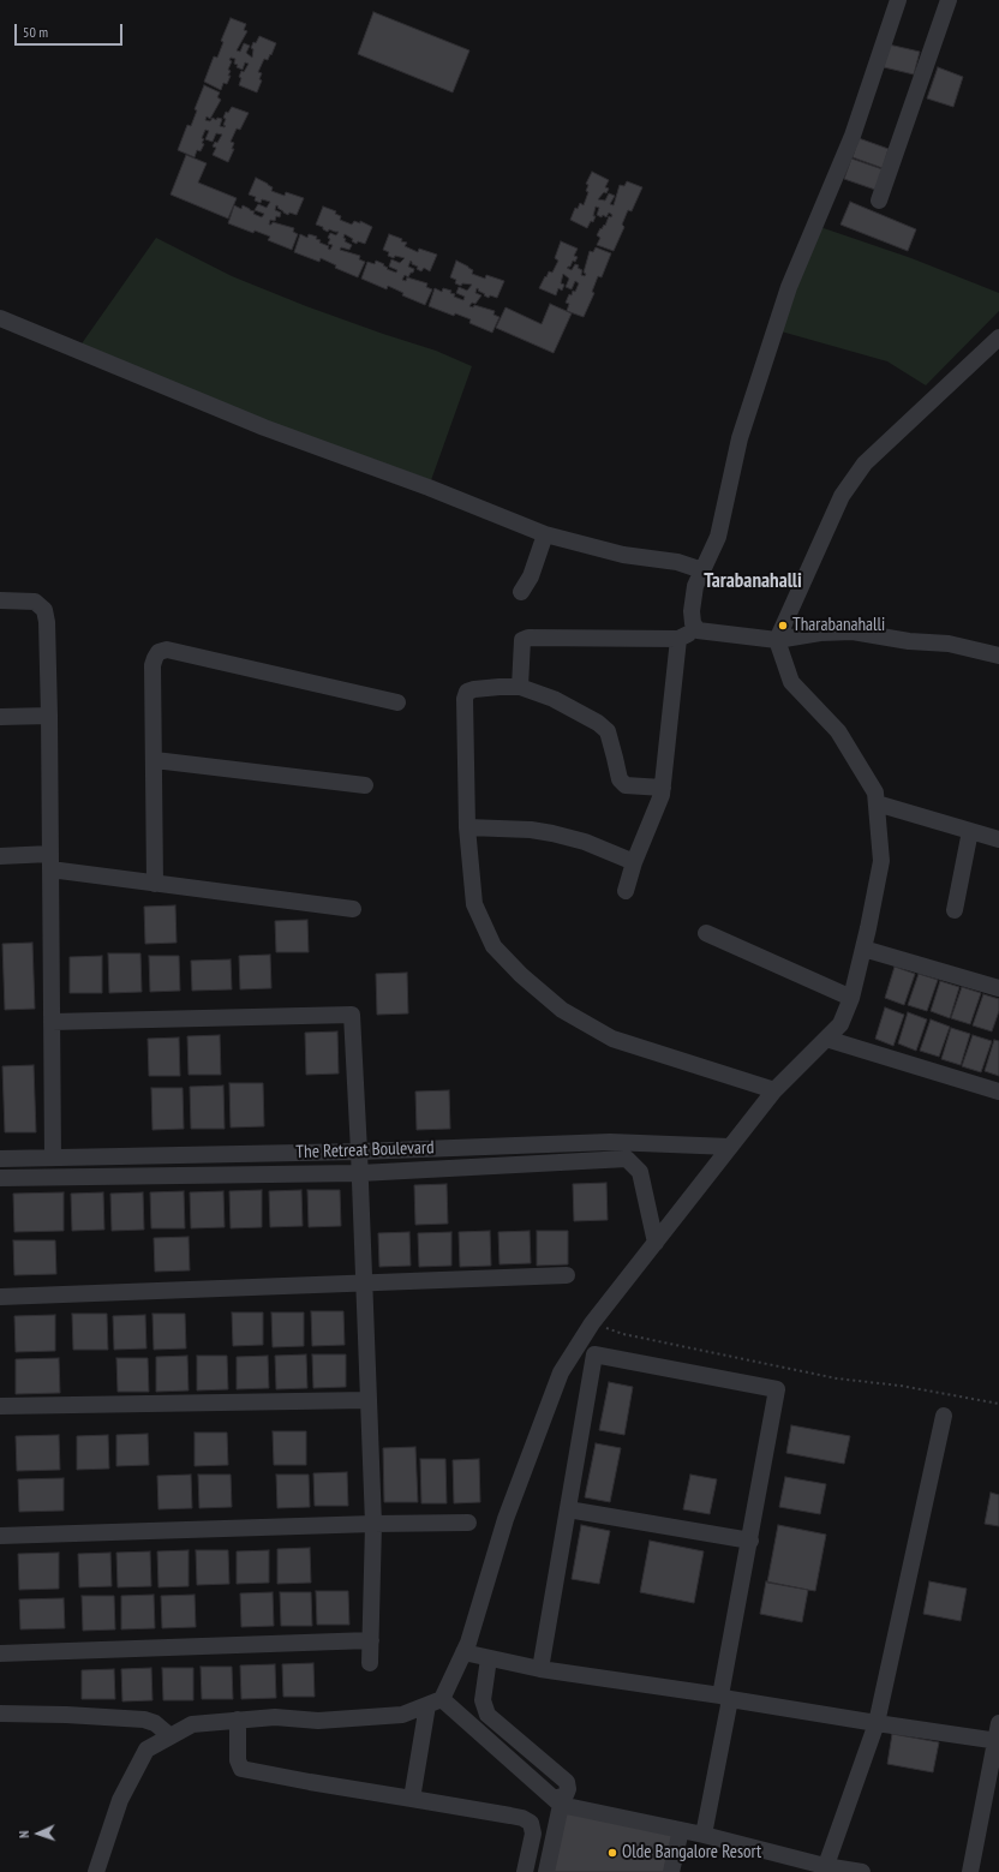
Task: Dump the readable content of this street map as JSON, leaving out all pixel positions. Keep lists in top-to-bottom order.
{
  "streets": {
    "street": ["The Retreat Boulevard"]
  },
  "districts": ["Tarabanahalli"],
  "places": ["Tharabanahalli", "Olde Bangalore Resort"],
  "scale_bar": "50 m",
  "north": "left"
}
